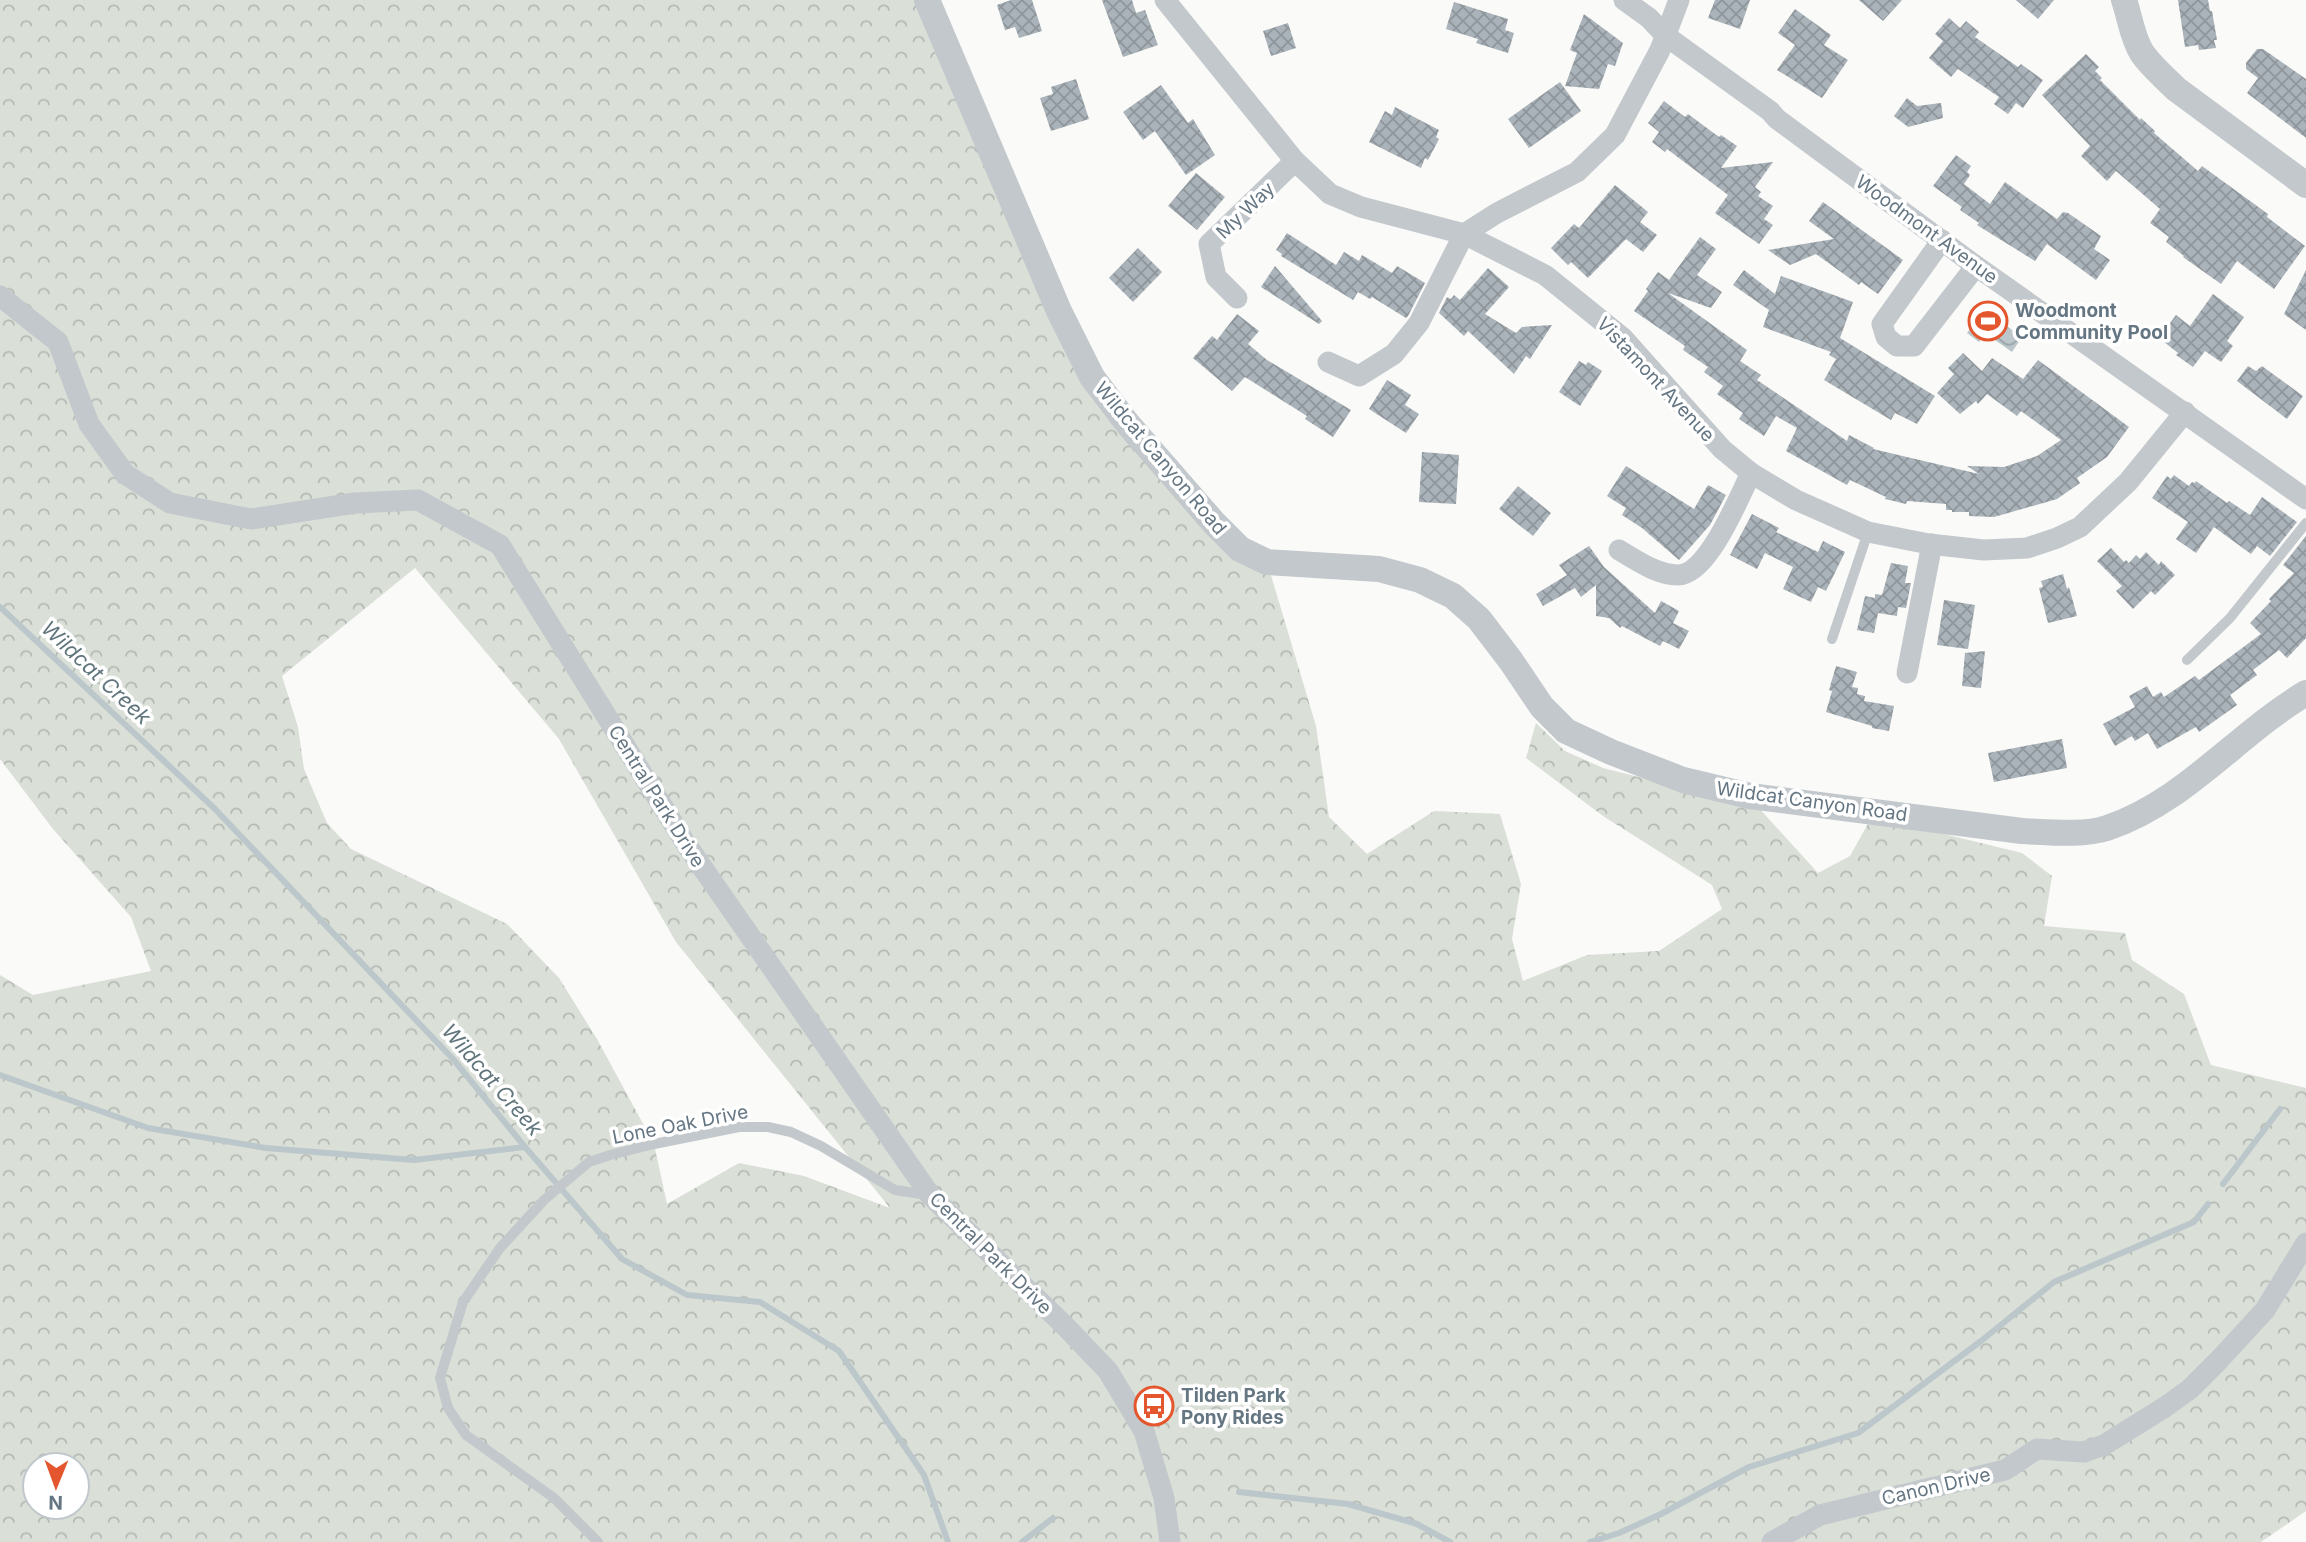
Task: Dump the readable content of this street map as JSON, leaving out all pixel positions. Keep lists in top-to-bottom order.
{
  "streets": {
    "street": [
      "My Way",
      "Woodmont Avenue",
      "Vistamont Avenue",
      "Wildcat Canyon Road",
      "Central Park Drive",
      "Canon Drive"
    ],
    "lane": ["Lone Oak Drive"]
  },
  "crossings": [
    ["My Way", "Vistamont Avenue"],
    ["Woodmont Avenue", "Vistamont Avenue"],
    ["Central Park Drive", "Lone Oak Drive"]
  ],
  "water": ["Wildcat Creek"],
  "places": {
    "sports": ["Woodmont Community Pool"],
    "bus stop": ["Tilden Park Pony Rides"]
  },
  "north": "bottom"
}
